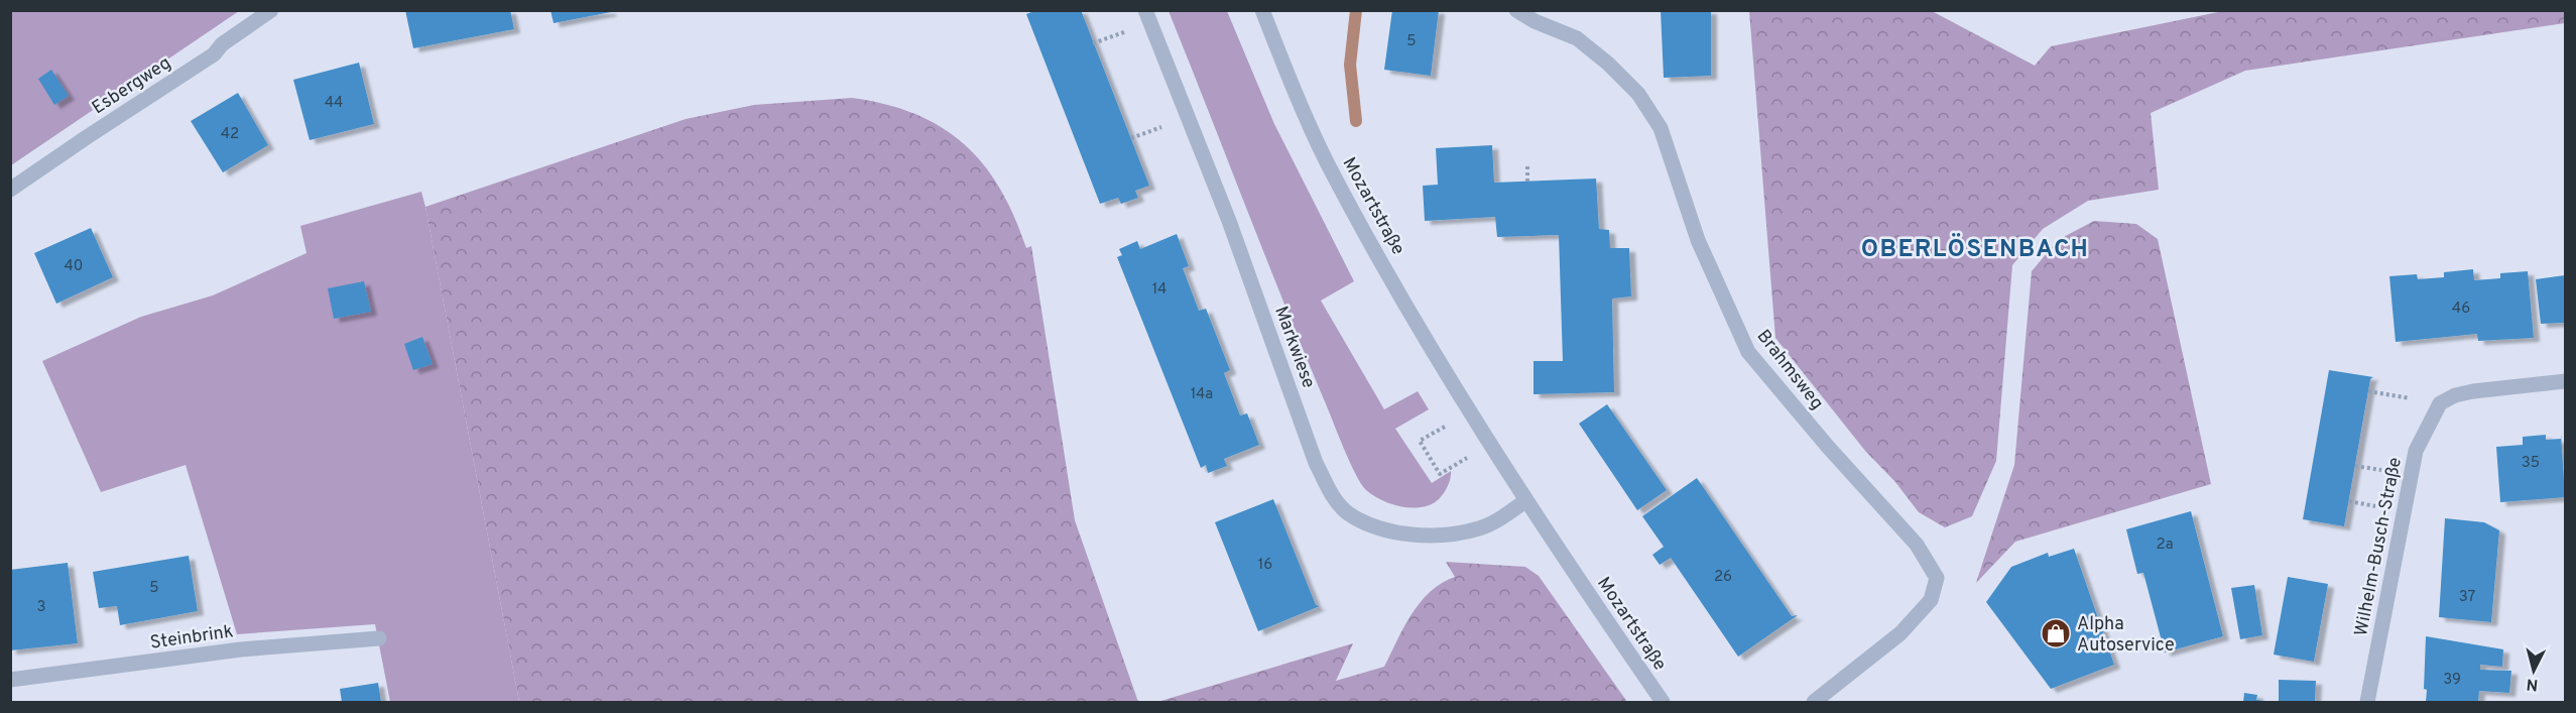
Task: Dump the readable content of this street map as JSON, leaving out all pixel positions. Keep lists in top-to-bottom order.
{
  "streets": {
    "street": [
      "Esbergweg",
      "Mozartstraße",
      "Markwiese",
      "Brahmsweg",
      "Wilhelm-Busch-Straße",
      "Steinbrink"
    ]
  },
  "crossings": [
    ["Mozartstraße", "Markwiese"]
  ],
  "districts": ["OBERLÖSENBACH"],
  "places": {
    "shop": ["Alpha Autoservice"]
  },
  "house_numbers": [
    "5",
    "44",
    "42",
    "40",
    "14",
    "46",
    "14a",
    "35",
    "2a",
    "16",
    "26",
    "5",
    "37",
    "3",
    "39"
  ],
  "north": "bottom"
}
